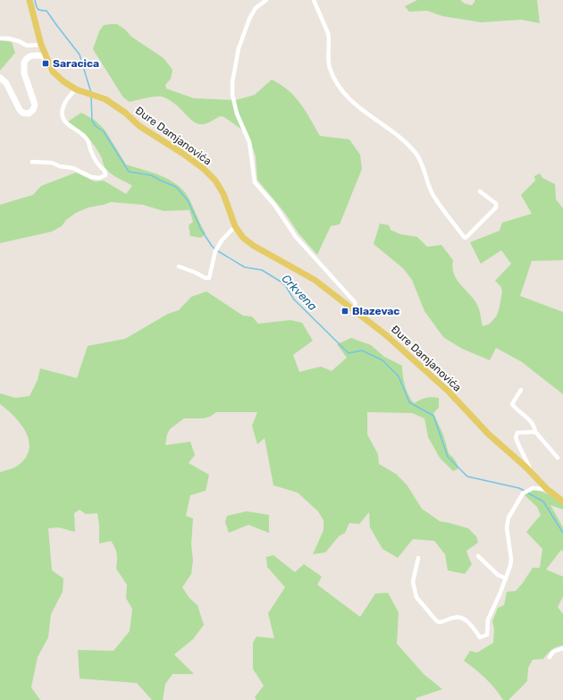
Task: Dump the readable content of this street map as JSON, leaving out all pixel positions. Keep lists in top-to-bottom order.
{
  "streets": {
    "main road": ["Đure Damjanovića"]
  },
  "water": ["Crkvena"],
  "places": {
    "transit": ["Saracica", "Blazevac"]
  }
}
